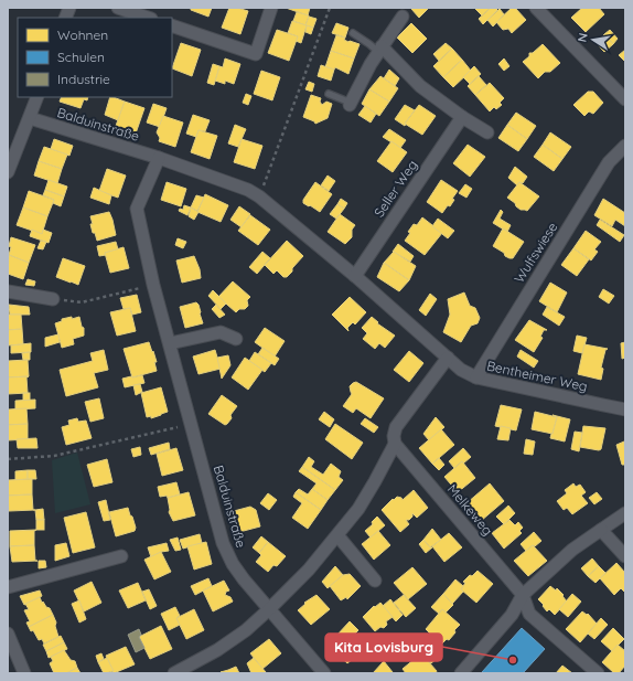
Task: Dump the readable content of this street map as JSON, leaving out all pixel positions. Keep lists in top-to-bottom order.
{
  "streets": {
    "street": [
      "Balduinstraße",
      "Seller Weg",
      "Wulfswiese",
      "Bentheimer Weg",
      "Melkeweg"
    ]
  },
  "crossings": [
    ["Wulfswiese", "Bentheimer Weg"]
  ],
  "places": ["Kita Lovisburg"],
  "legend": ["Wohnen", "Schulen", "Industrie"],
  "north": "left"
}
